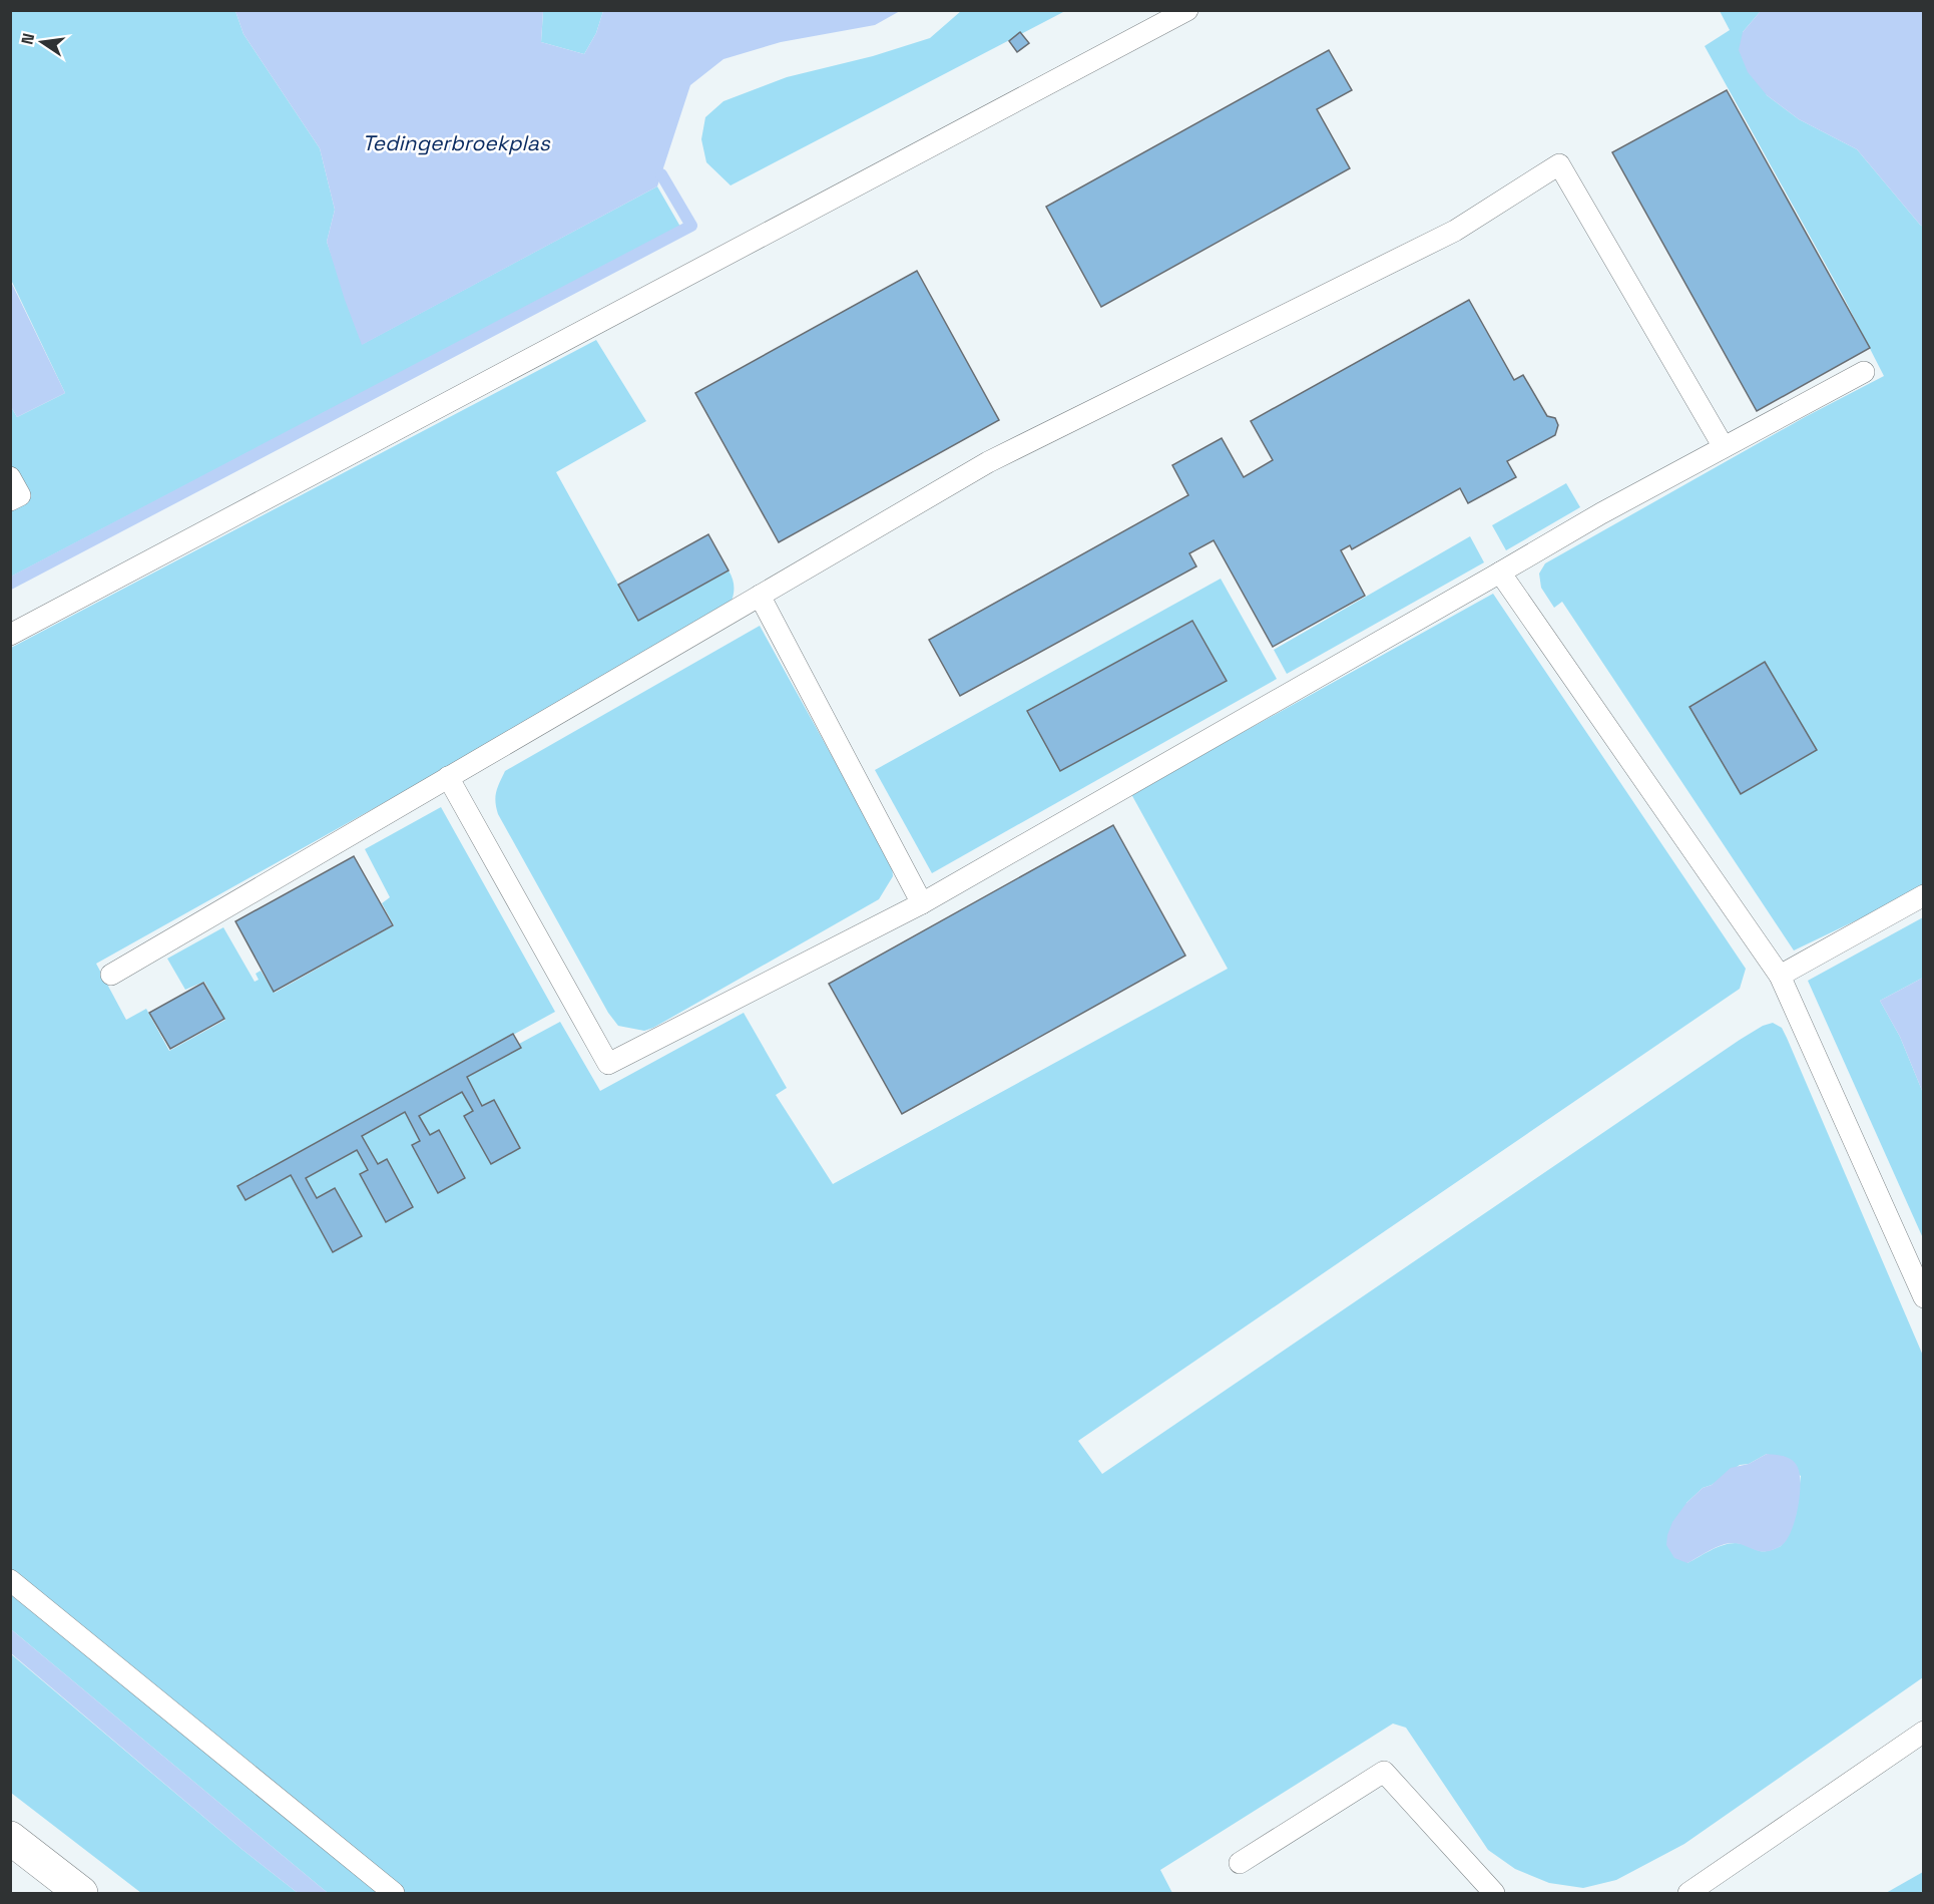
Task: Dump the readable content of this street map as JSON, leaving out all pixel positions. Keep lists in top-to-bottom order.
{
  "water": ["Tedingerbroekplas"],
  "north": "left"
}
